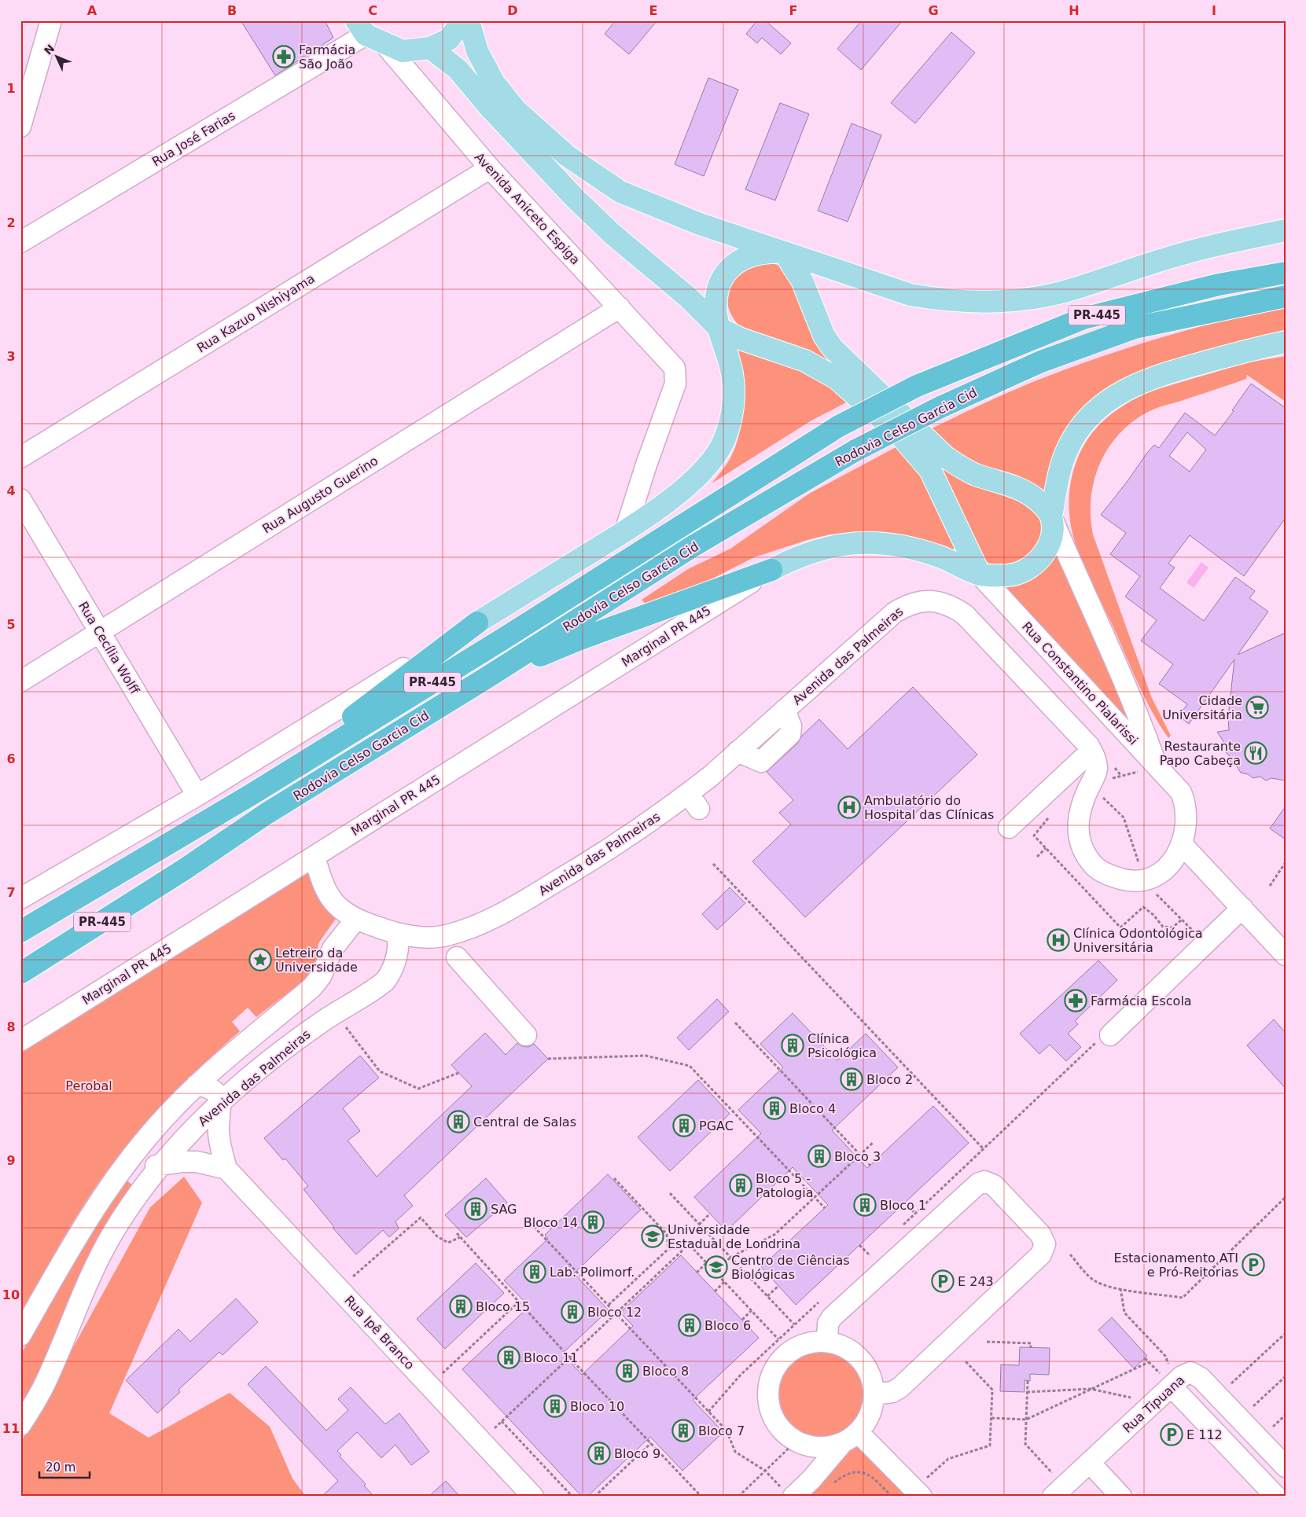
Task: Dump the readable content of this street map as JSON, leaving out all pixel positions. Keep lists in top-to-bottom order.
{
  "streets": {
    "highway": ["PR-445", "Rodovia Celso Garcia Cid"],
    "street": [
      "Rua José Farias",
      "Avenida Aniceto Espiga",
      "Rua Kazuo Nishiyama",
      "Rua Augusto Guerino",
      "Marginal PR 445",
      "Rua Cecília Wolff",
      "Avenida das Palmeiras",
      "Rua Constantino Pialarissi",
      "Rua Ipê Branco",
      "Rua Tipuana"
    ]
  },
  "crossings": [
    ["Avenida Aniceto Espiga", "Rua Kazuo Nishiyama"],
    ["Avenida Aniceto Espiga", "PR-445"],
    ["Avenida Aniceto Espiga", "Rua Augusto Guerino"],
    ["PR-445", "Rua Cecília Wolff"],
    ["Rua Augusto Guerino", "Rua Cecília Wolff"],
    ["Marginal PR 445", "Avenida das Palmeiras"],
    ["Avenida das Palmeiras", "Rua Constantino Pialarissi"]
  ],
  "parks": ["Perobal"],
  "places": {
    "pharmacy": ["Farmácia São João", "Farmácia Escola"],
    "supermarket": ["Cidade Universitária"],
    "restaurant": ["Restaurante Papo Cabeça"],
    "hospital": ["Ambulatório do Hospital das Clínicas", "Clínica Odontológica Universitária"],
    "place": ["Letreiro da Universidade"],
    "building": [
      "Clínica Psicológica",
      "Bloco 2",
      "Bloco 4",
      "Central de Salas",
      "PGAC",
      "Bloco 3",
      "Bloco 5 - Patologia",
      "Bloco 1",
      "SAG",
      "Bloco 14",
      "Lab. Polimorf.",
      "Bloco 15",
      "Bloco 12",
      "Bloco 6",
      "Bloco 11",
      "Bloco 8",
      "Bloco 10",
      "Bloco 7",
      "Bloco 9"
    ],
    "school or university": ["Universidade Estadual de Londrina", "Centro de Ciências Biológicas"],
    "parking": ["Estacionamento ATI e Pró-Reitorias", "E 243", "E 112"]
  },
  "scale_bar": "20 m",
  "north": "top left",
  "grid": {
    "columns": [
      "A",
      "B",
      "C",
      "D",
      "E",
      "F",
      "G",
      "H",
      "I"
    ],
    "rows": [
      "1",
      "2",
      "3",
      "4",
      "5",
      "6",
      "7",
      "8",
      "9",
      "10",
      "11"
    ]
  }
}
